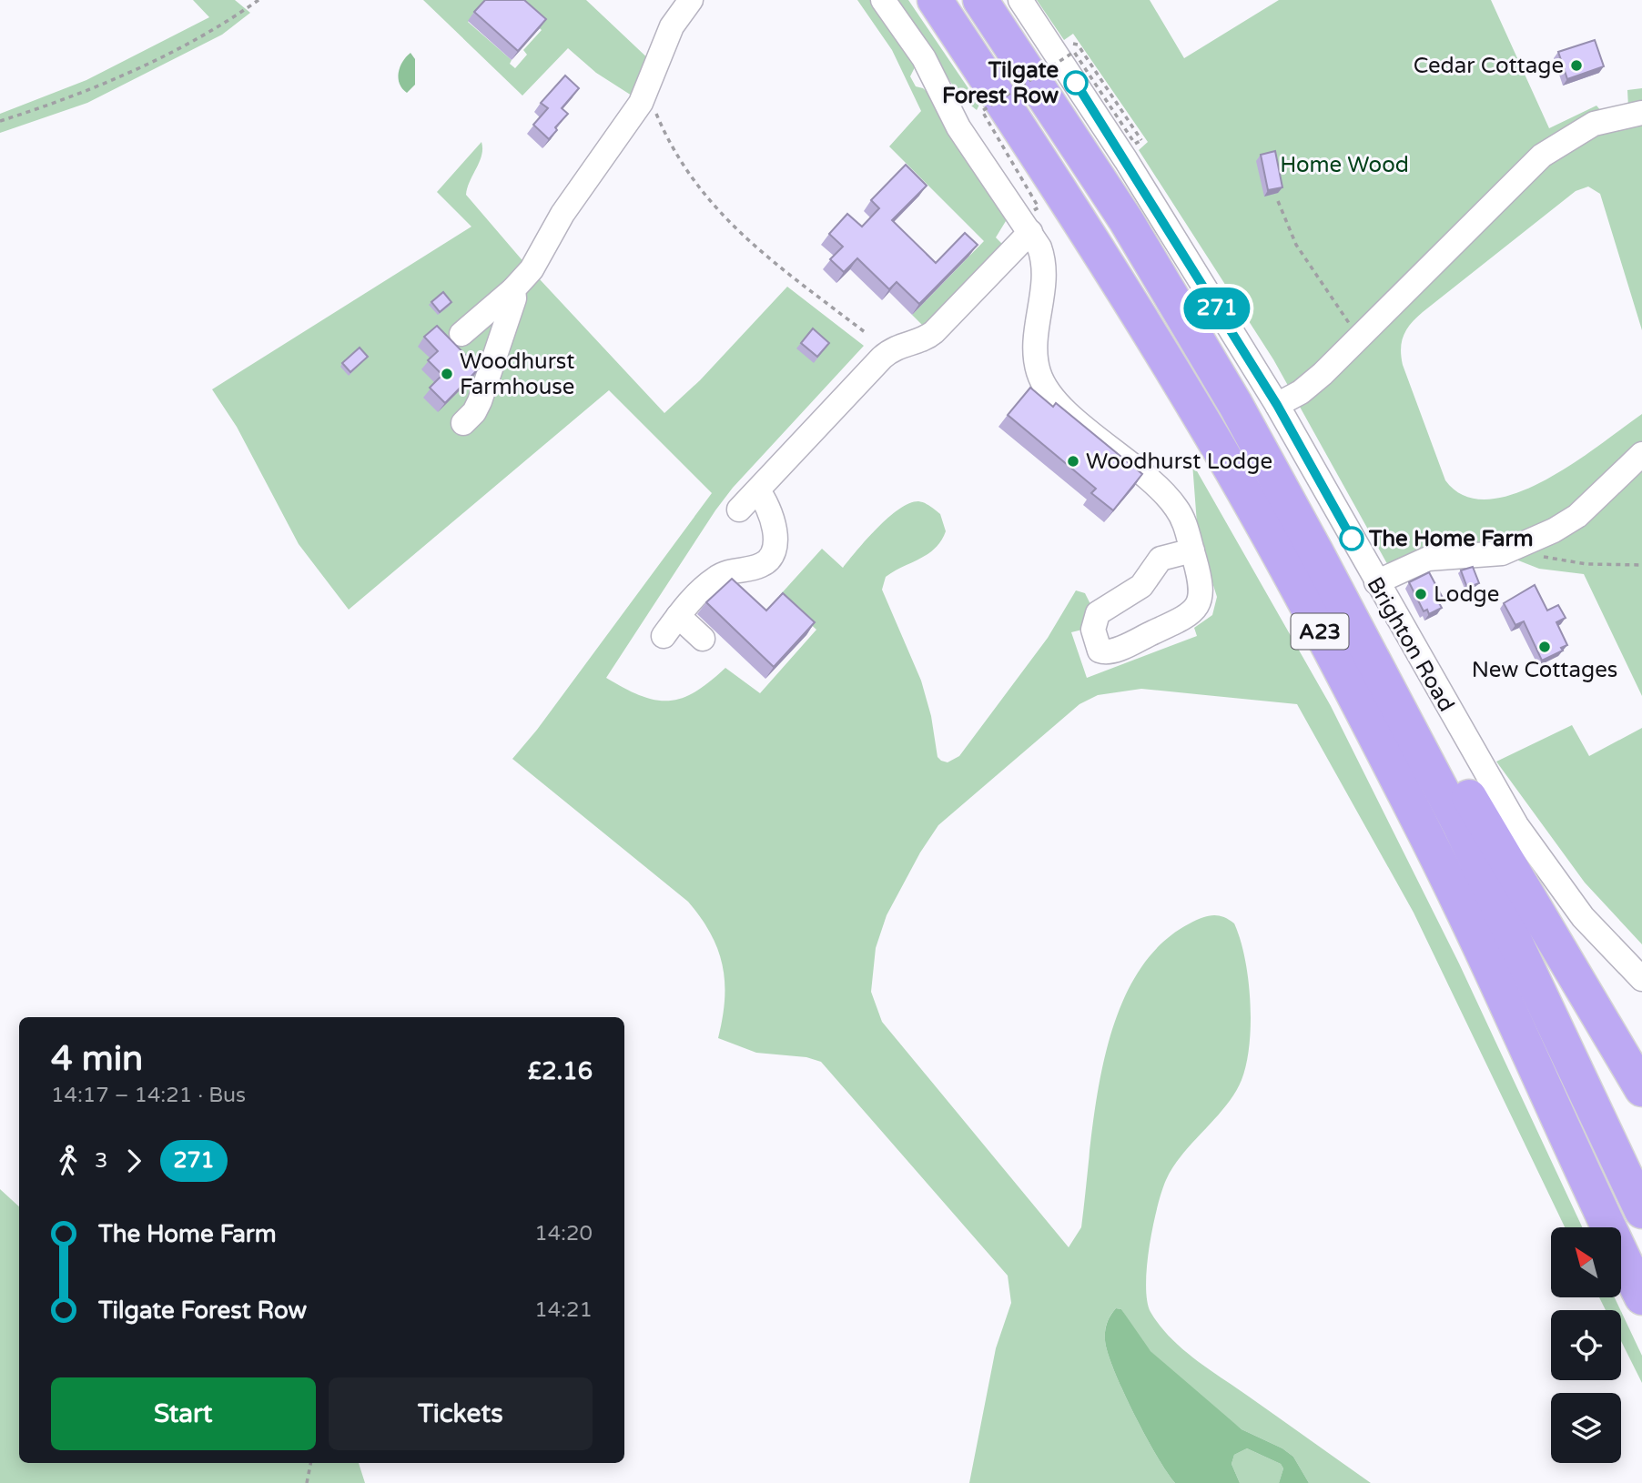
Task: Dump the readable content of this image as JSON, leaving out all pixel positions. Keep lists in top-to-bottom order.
{
  "streets": {
    "highway": ["A23"],
    "street": ["Brighton Road"]
  },
  "parks": ["Home Wood"],
  "places": [
    "Cedar Cottage",
    "Tilgate Forest Row",
    "Woodhurst Farmhouse",
    "Woodhurst Lodge",
    "The Home Farm",
    "Lodge",
    "New Cottages"
  ],
  "lines": ["bus line 271"],
  "north": "top left",
  "page": {
    "on_map": "271",
    "heading": ["4 min", "14:17 – 14:21 · Bus", "£2.16"],
    "legs": ["3", "271"],
    "list": [
      {
        "name": "The Home Farm",
        "value": "14:20"
      },
      {
        "name": "Tilgate Forest Row",
        "value": "14:21"
      }
    ],
    "buttons": ["Start", "Tickets"]
  }
}
